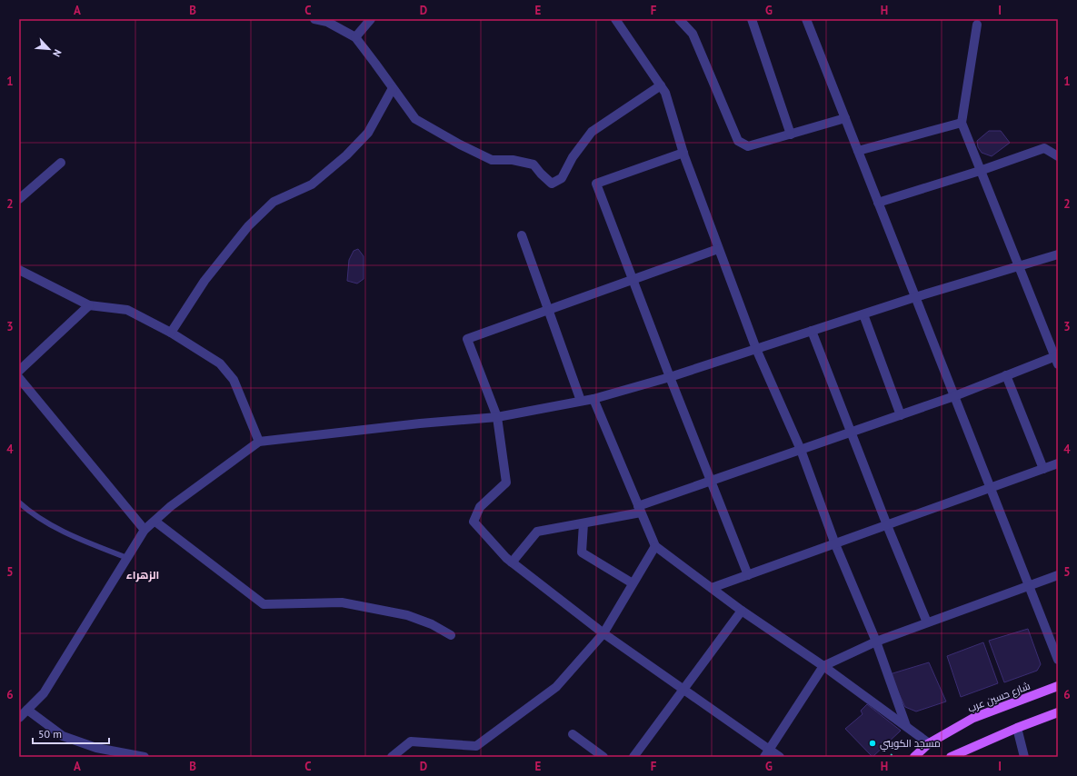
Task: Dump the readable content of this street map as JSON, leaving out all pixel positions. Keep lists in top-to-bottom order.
{
  "streets": {
    "main road": ["شارع حسين عرب"]
  },
  "districts": ["الزهراء"],
  "places": ["مسجد الكويتي"],
  "scale_bar": "50 m",
  "north": "bottom right",
  "grid": {
    "columns": [
      "A",
      "B",
      "C",
      "D",
      "E",
      "F",
      "G",
      "H",
      "I"
    ],
    "rows": [
      "1",
      "2",
      "3",
      "4",
      "5",
      "6"
    ]
  }
}
